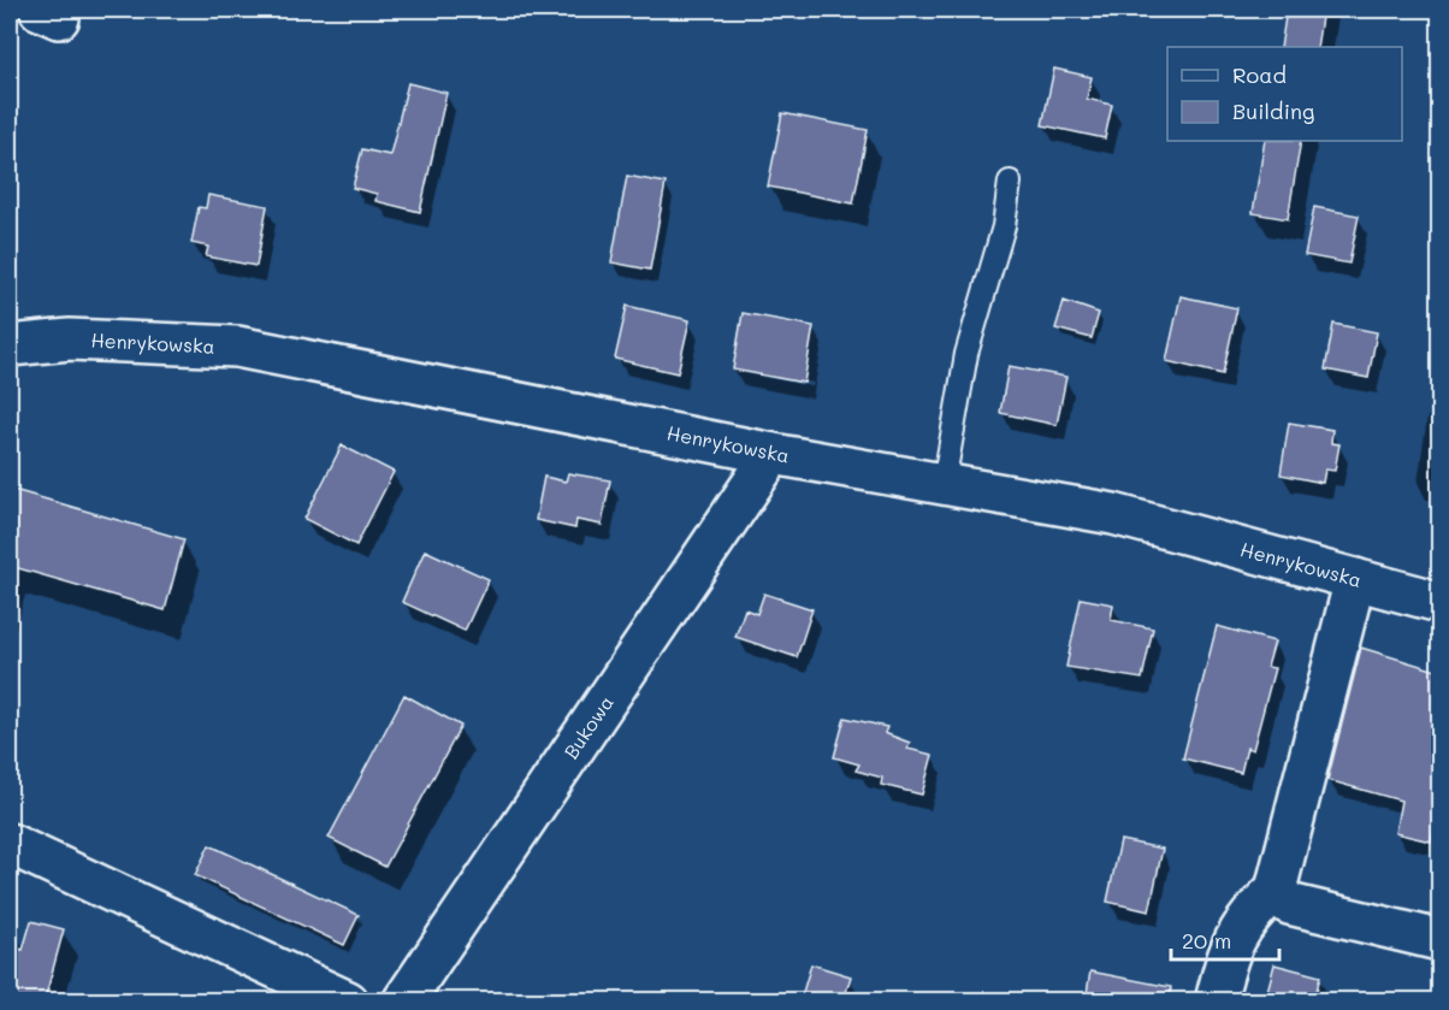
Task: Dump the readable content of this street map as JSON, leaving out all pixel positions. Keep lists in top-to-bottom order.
{
  "streets": {
    "street": ["Henrykowska", "Bukowa"]
  },
  "crossings": [
    ["Henrykowska", "Bukowa"]
  ],
  "legend": ["Road", "Building"],
  "scale_bar": "20 m"
}
